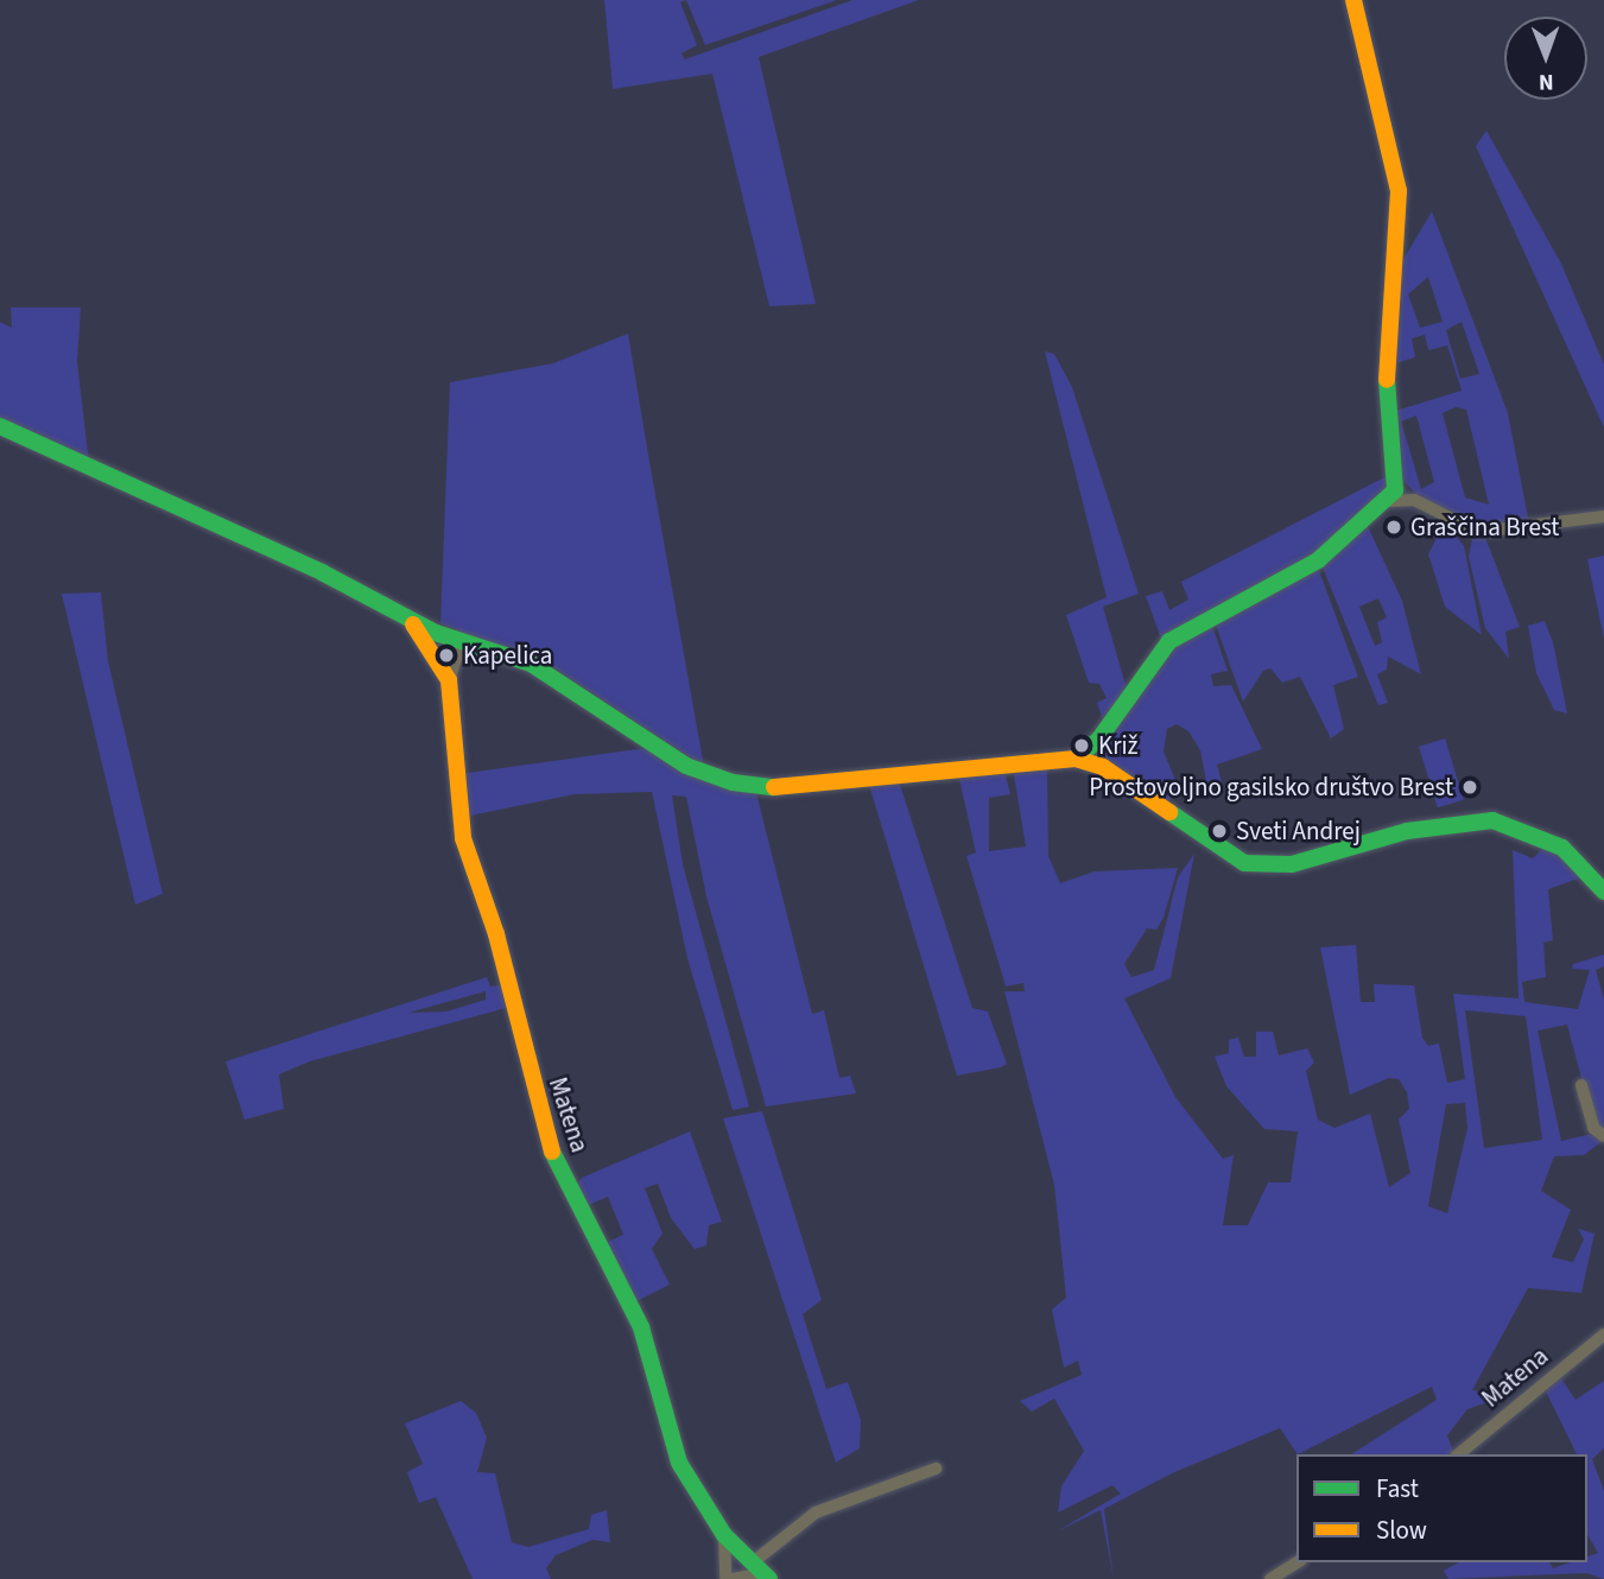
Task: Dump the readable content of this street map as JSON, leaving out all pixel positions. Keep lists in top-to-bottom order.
{
  "streets": {
    "street": ["Matena"]
  },
  "places": [
    "Graščina Brest",
    "Kapelica",
    "Križ",
    "Prostovoljno gasilsko društvo Brest",
    "Sveti Andrej"
  ],
  "legend": ["Fast", "Slow"],
  "north": "bottom"
}
